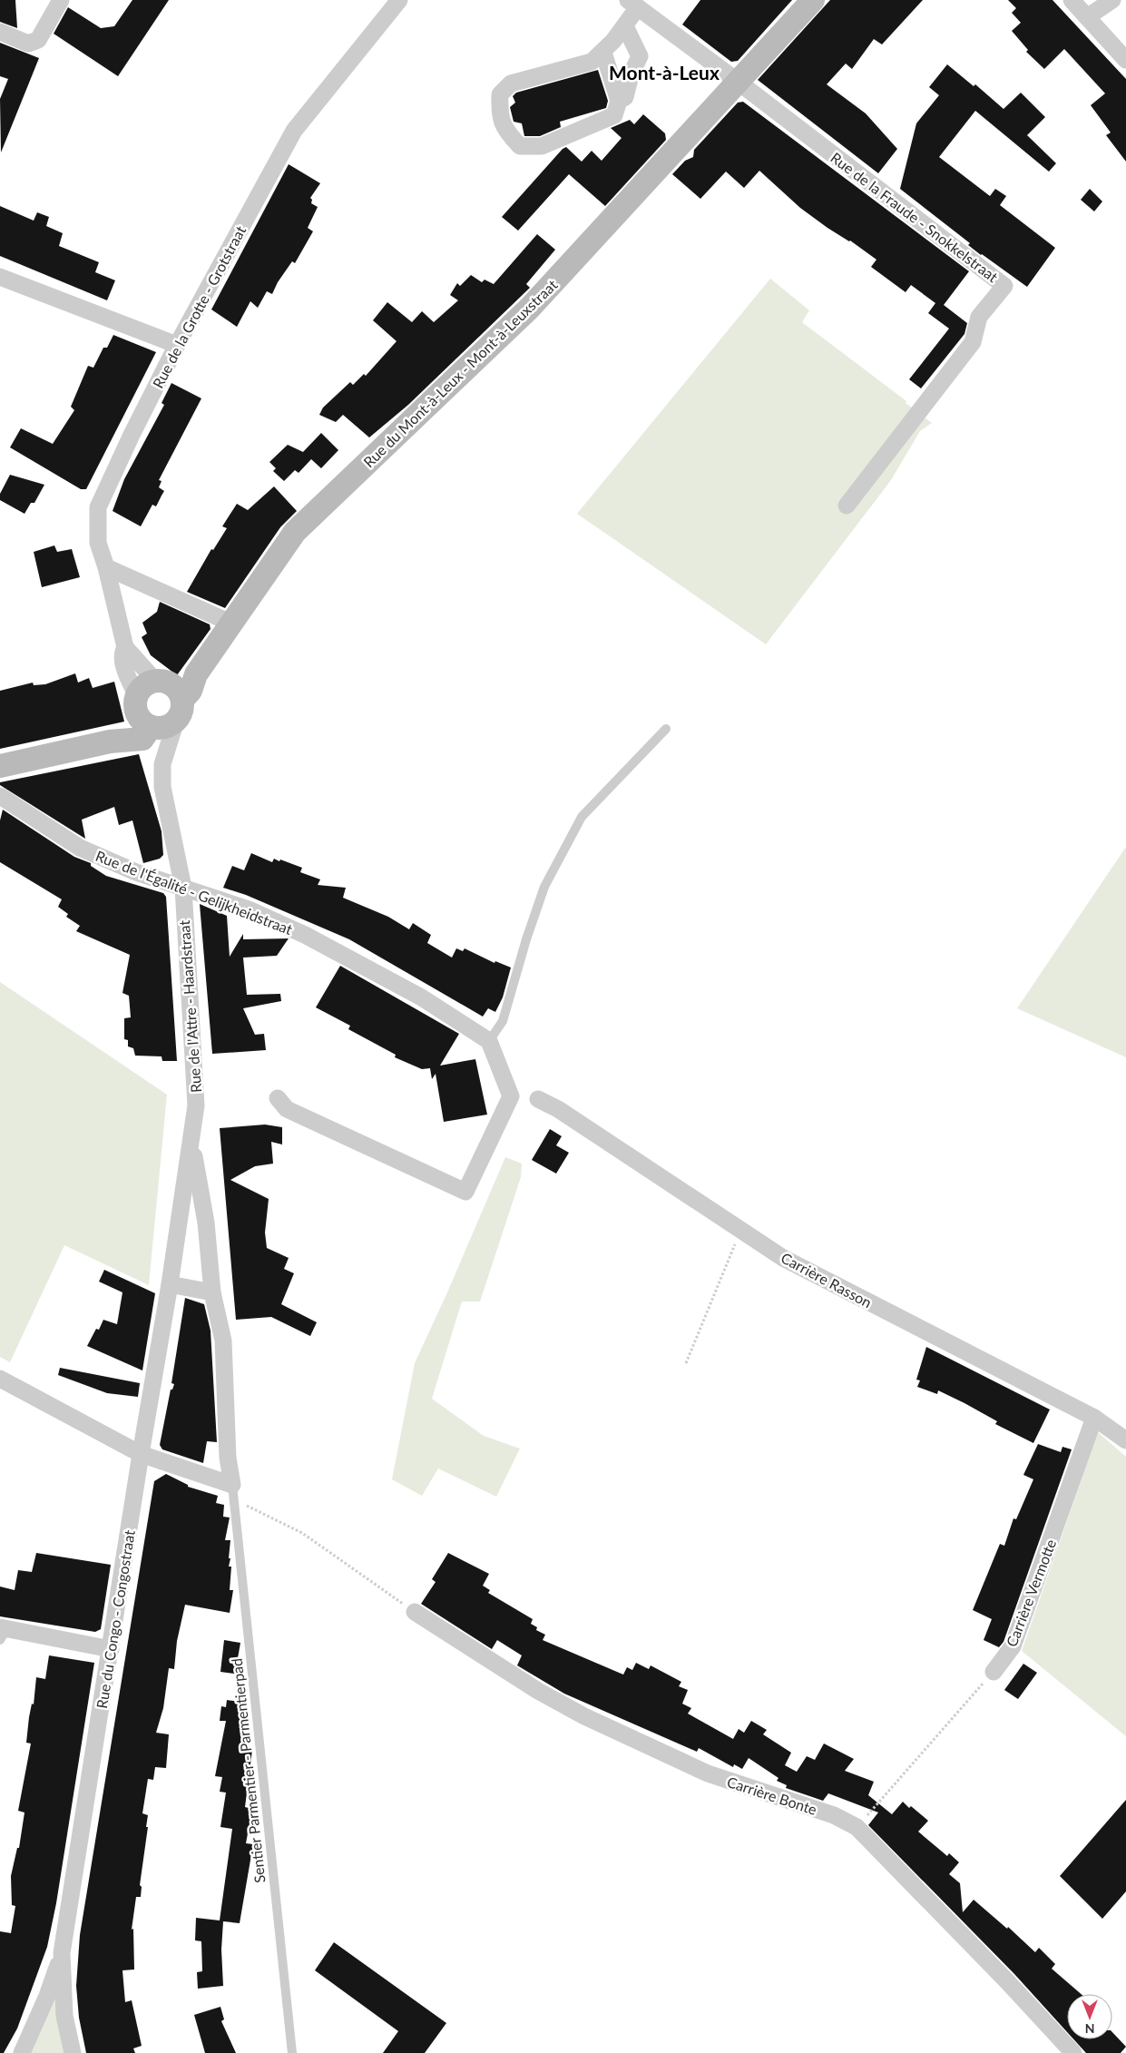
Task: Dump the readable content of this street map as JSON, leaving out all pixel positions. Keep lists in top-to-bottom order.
{
  "streets": {
    "main road": ["Rue du Mont-à-Leux - Mont-à-Leuxstraat"],
    "street": [
      "Rue de la Fraude - Snokkelstraat",
      "Rue de la Grotte - Grotstraat",
      "Rue de l'Égalité - Gelijkheidstraat",
      "Rue de l'Attre - Haardstraat",
      "Carrière Rasson",
      "Carrière Vermotte",
      "Rue du Congo - Congostraat",
      "Carrière Bonte"
    ],
    "lane": ["Sentier Parmentier - Parmentierpad"]
  },
  "crossings": [
    ["Rue de la Fraude - Snokkelstraat", "Rue du Mont-à-Leux - Mont-à-Leuxstraat"],
    ["Rue de la Grotte - Grotstraat", "Rue du Mont-à-Leux - Mont-à-Leuxstraat"],
    ["Rue de la Grotte - Grotstraat", "Rue de l'Attre - Haardstraat"],
    ["Rue du Mont-à-Leux - Mont-à-Leuxstraat", "Rue de l'Attre - Haardstraat"],
    ["Rue de l'Égalité - Gelijkheidstraat", "Rue de l'Attre - Haardstraat"],
    ["Rue de l'Attre - Haardstraat", "Rue du Congo - Congostraat"],
    ["Rue de l'Attre - Haardstraat", "Sentier Parmentier - Parmentierpad"],
    ["Carrière Rasson", "Carrière Vermotte"]
  ],
  "districts": ["Mont-à-Leux"],
  "north": "bottom"
}
